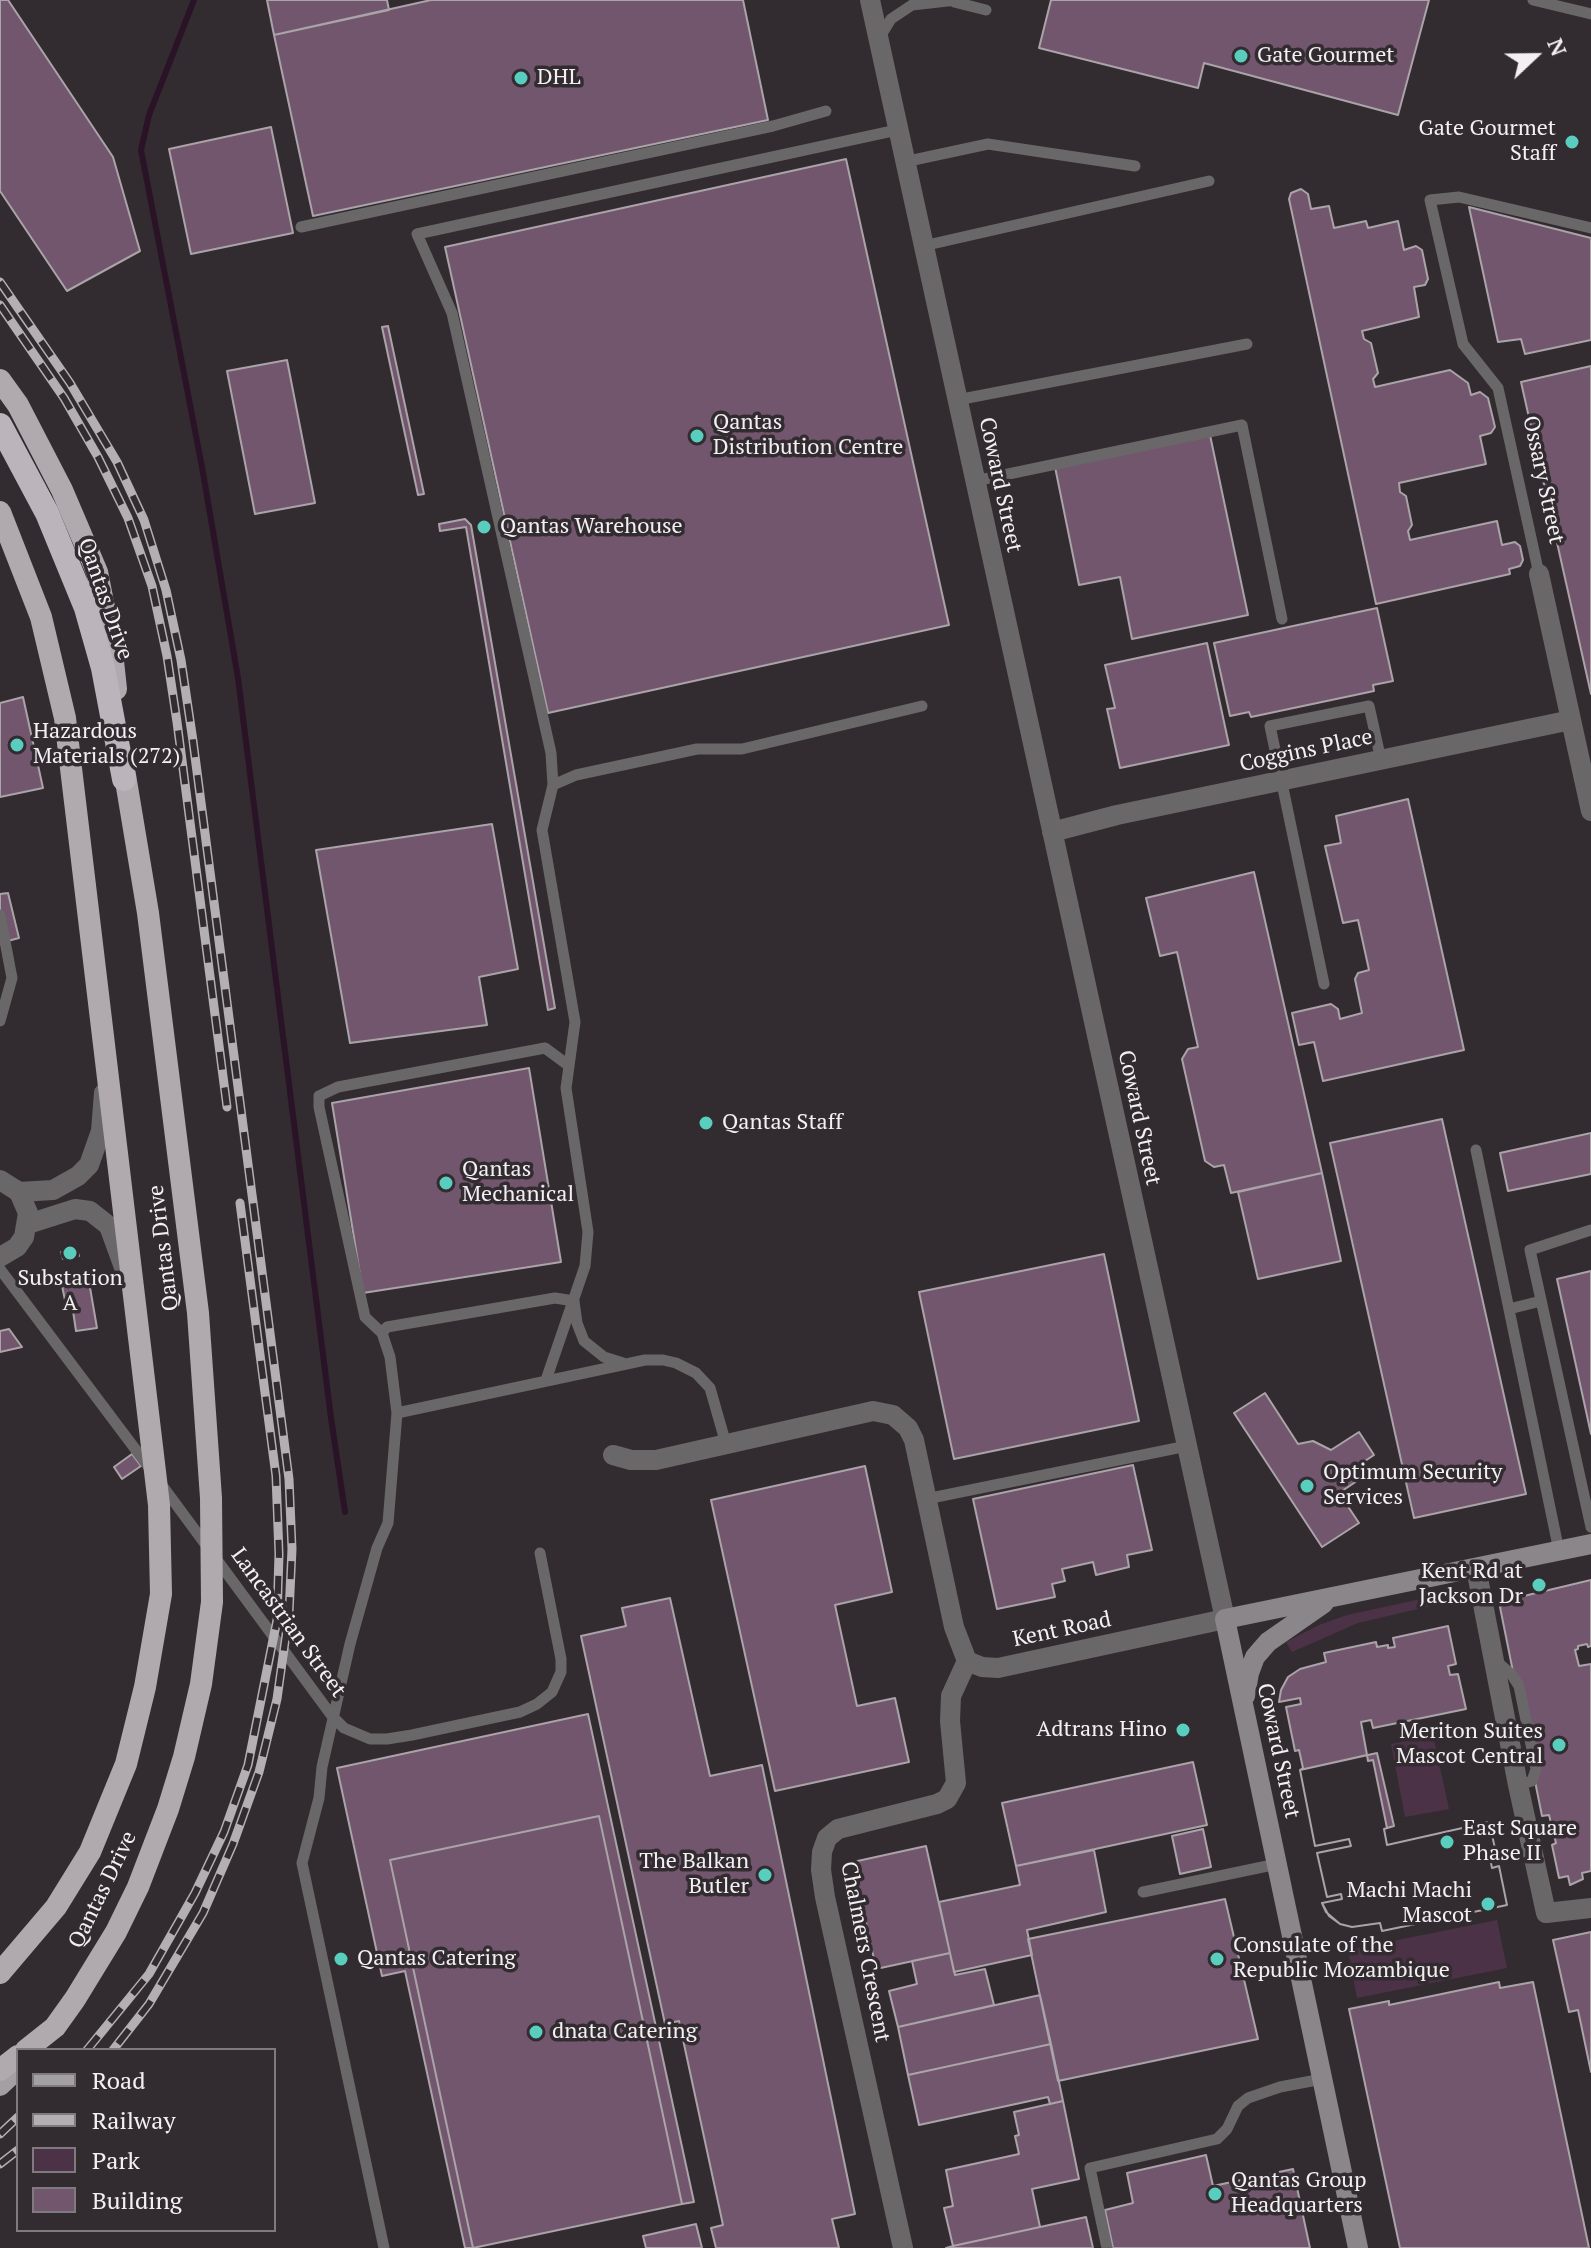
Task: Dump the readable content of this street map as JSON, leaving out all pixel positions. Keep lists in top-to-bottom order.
{
  "streets": {
    "highway": ["Qantas Drive"],
    "main road": ["Coward Street", "Kent Road"],
    "street": ["Ossary Street", "Coggins Place", "Chalmers Crescent"],
    "lane": ["Lancastrian Street"]
  },
  "crossings": [
    ["Ossary Street", "Coggins Place"],
    ["Coward Street", "Coggins Place"],
    ["Coward Street", "Kent Road"],
    ["Kent Road", "Chalmers Crescent"]
  ],
  "places": [
    "Gate Gourmet",
    "DHL",
    "Gate Gourmet Staff",
    "Qantas Distribution Centre",
    "Qantas Warehouse",
    "Hazardous Materials (272)",
    "Qantas Staff",
    "Qantas Mechanical",
    "Substation A",
    "Optimum Security Services",
    "Kent Rd at Jackson Dr",
    "Adtrans Hino",
    "Meriton Suites Mascot Central",
    "East Square Phase II",
    "The Balkan Butler",
    "Machi Machi Mascot",
    "Qantas Catering",
    "Consulate of the Republic Mozambique",
    "dnata Catering",
    "Qantas Group Headquarters"
  ],
  "legend": [
    "Road",
    "Railway",
    "Park",
    "Building"
  ],
  "north": "right"
}
